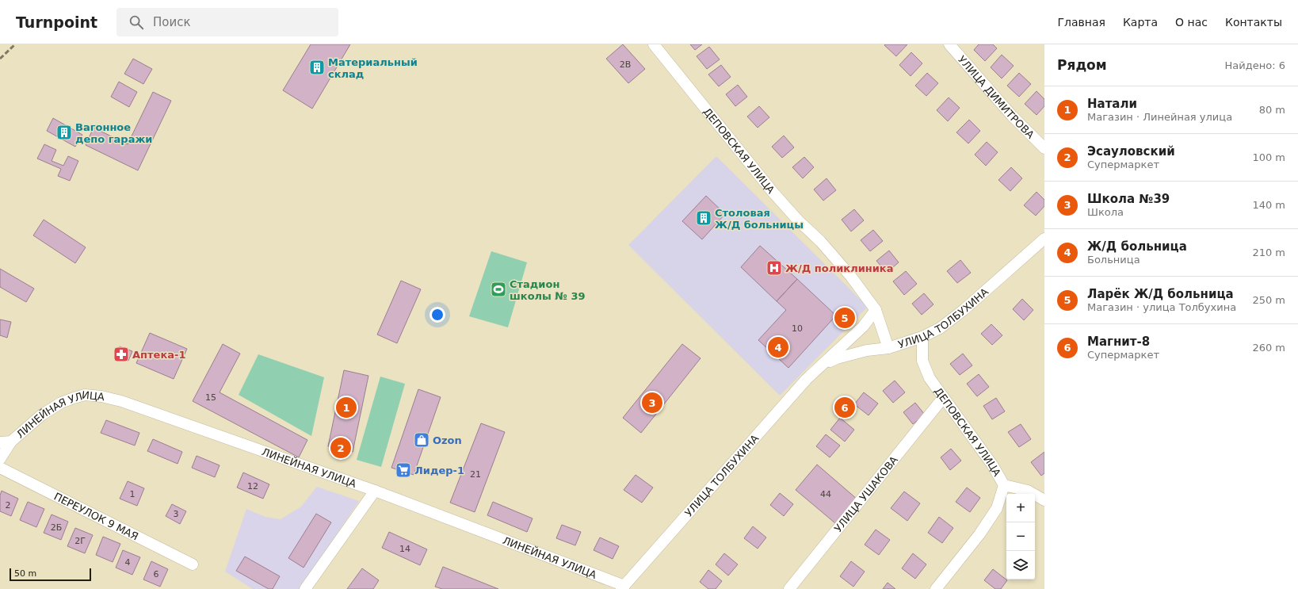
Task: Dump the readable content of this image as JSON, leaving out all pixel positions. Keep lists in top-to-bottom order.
{
  "streets": {
    "street": [
      "УЛИЦА ДИМИТРОВА",
      "ДЕПОВСКАЯ УЛИЦА",
      "УЛИЦА ТОЛБУХИНА",
      "ЛИНЕЙНАЯ УЛИЦА",
      "УЛИЦА УШАКОВА",
      "ПЕРЕУЛОК 9 МАЯ"
    ]
  },
  "crossings": [
    ["ДЕПОВСКАЯ УЛИЦА", "УЛИЦА ТОЛБУХИНА"],
    ["ДЕПОВСКАЯ УЛИЦА", "УЛИЦА УШАКОВА"],
    ["УЛИЦА ТОЛБУХИНА", "ЛИНЕЙНАЯ УЛИЦА"]
  ],
  "places": {
    "building": ["Материальный склад", "Вагонное депо гаражи", "Столовая Ж/Д больницы"],
    "hospital": ["Ж/Д поликлиника"],
    "sports": ["Стадион школы № 39"],
    "pharmacy": ["Аптека-1"],
    "shop": ["Ozon"],
    "supermarket": ["Лидер-1"]
  },
  "house_numbers": [
    "2В",
    "10",
    "15",
    "21",
    "12",
    "1",
    "44",
    "2",
    "3",
    "2Б",
    "2Г",
    "14",
    "4",
    "6"
  ],
  "scale_bar": "50 m",
  "page": {
    "header": "Turnpoint",
    "search": "Поиск",
    "nav": [
      "Главная",
      "Карта",
      "О нас",
      "Контакты"
    ],
    "heading": ["Рядом", "Найдено: 6"],
    "list": [
      {
        "mark": "1",
        "name": "Натали",
        "note": "Магазин · Линейная улица",
        "value": "80 m"
      },
      {
        "mark": "2",
        "name": "Эсауловский",
        "note": "Супермаркет",
        "value": "100 m"
      },
      {
        "mark": "3",
        "name": "Школа №39",
        "note": "Школа",
        "value": "140 m"
      },
      {
        "mark": "4",
        "name": "Ж/Д больница",
        "note": "Больница",
        "value": "210 m"
      },
      {
        "mark": "5",
        "name": "Ларёк Ж/Д больница",
        "note": "Магазин · улица Толбухина",
        "value": "250 m"
      },
      {
        "mark": "6",
        "name": "Магнит-8",
        "note": "Супермаркет",
        "value": "260 m"
      }
    ],
    "pins": [
      "5",
      "4",
      "3",
      "1",
      "6",
      "2"
    ],
    "map_buttons": ["+", "−"],
    "scale": "50 m"
  }
}
